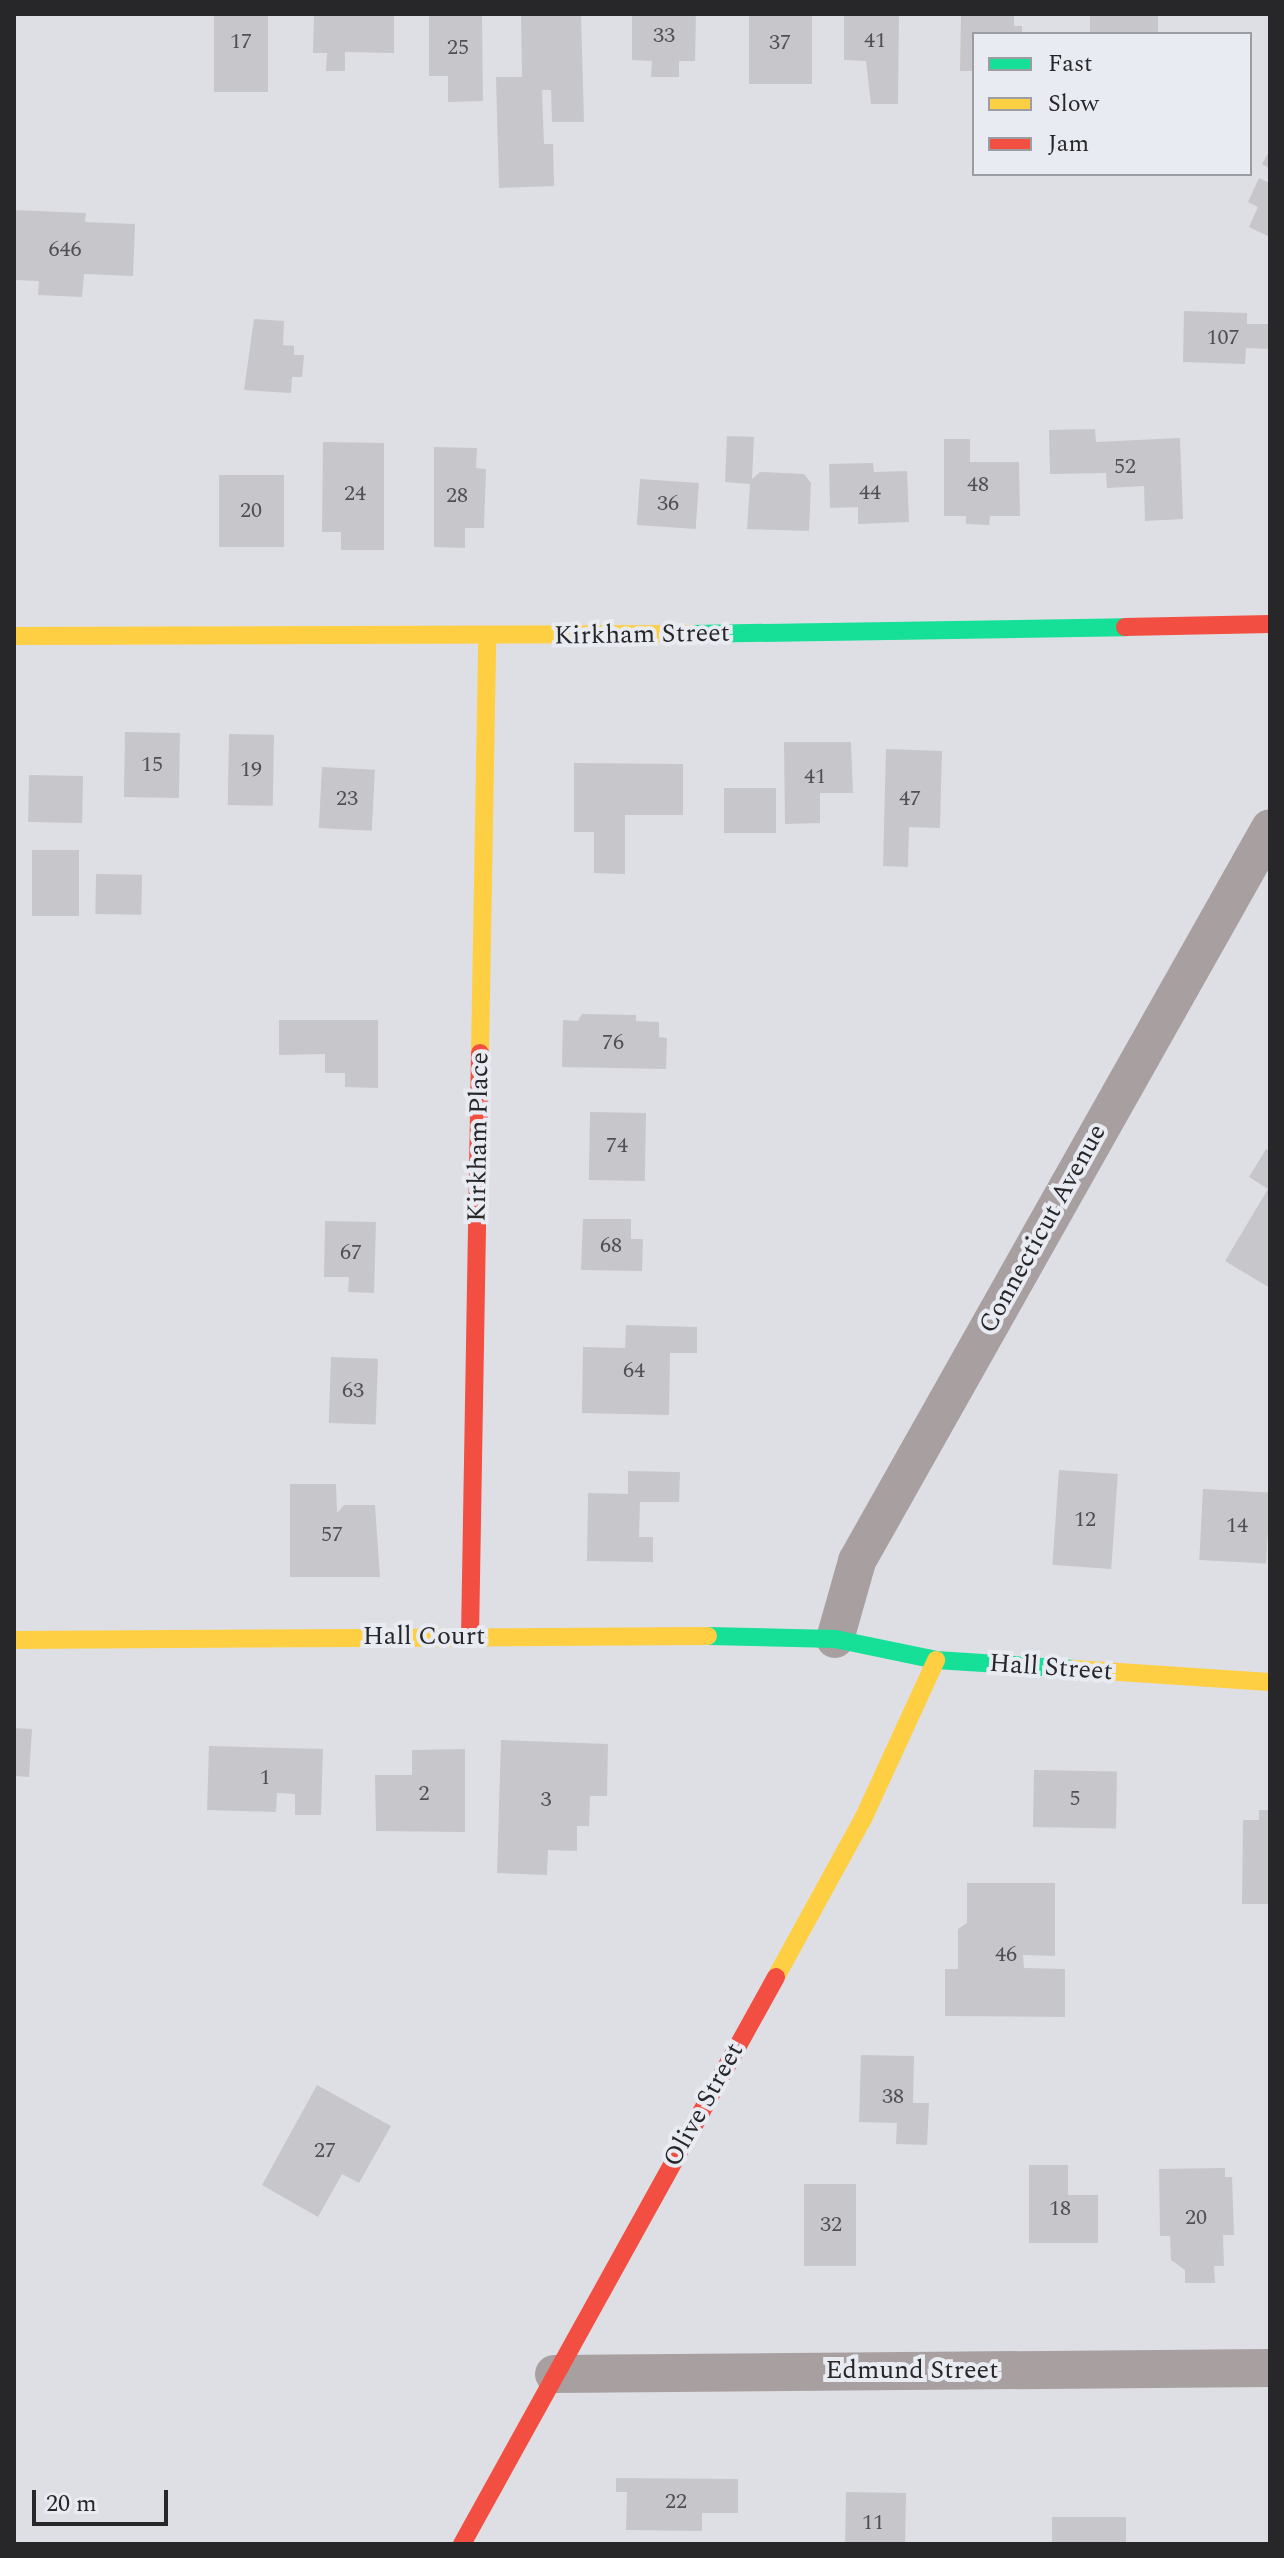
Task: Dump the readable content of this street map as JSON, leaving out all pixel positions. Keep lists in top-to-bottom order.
{
  "streets": {
    "street": [
      "Kirkham Street",
      "Kirkham Place",
      "Connecticut Avenue",
      "Hall Court",
      "Hall Street",
      "Olive Street",
      "Edmund Street"
    ]
  },
  "crossings": [
    ["Kirkham Street", "Kirkham Place"],
    ["Kirkham Place", "Hall Court"],
    ["Connecticut Avenue", "Hall Court"],
    ["Connecticut Avenue", "Hall Street"],
    ["Hall Court", "Hall Street"],
    ["Hall Street", "Olive Street"],
    ["Olive Street", "Edmund Street"]
  ],
  "house_numbers": [
    "33",
    "41",
    "17",
    "37",
    "25",
    "646",
    "107",
    "52",
    "48",
    "44",
    "24",
    "28",
    "36",
    "20",
    "15",
    "19",
    "41",
    "23",
    "47",
    "76",
    "74",
    "68",
    "67",
    "64",
    "63",
    "12",
    "14",
    "57",
    "1",
    "2",
    "5",
    "3",
    "46",
    "38",
    "27",
    "18",
    "20",
    "32",
    "22",
    "11"
  ],
  "legend": ["Fast", "Slow", "Jam"],
  "scale_bar": "20 m"
}
